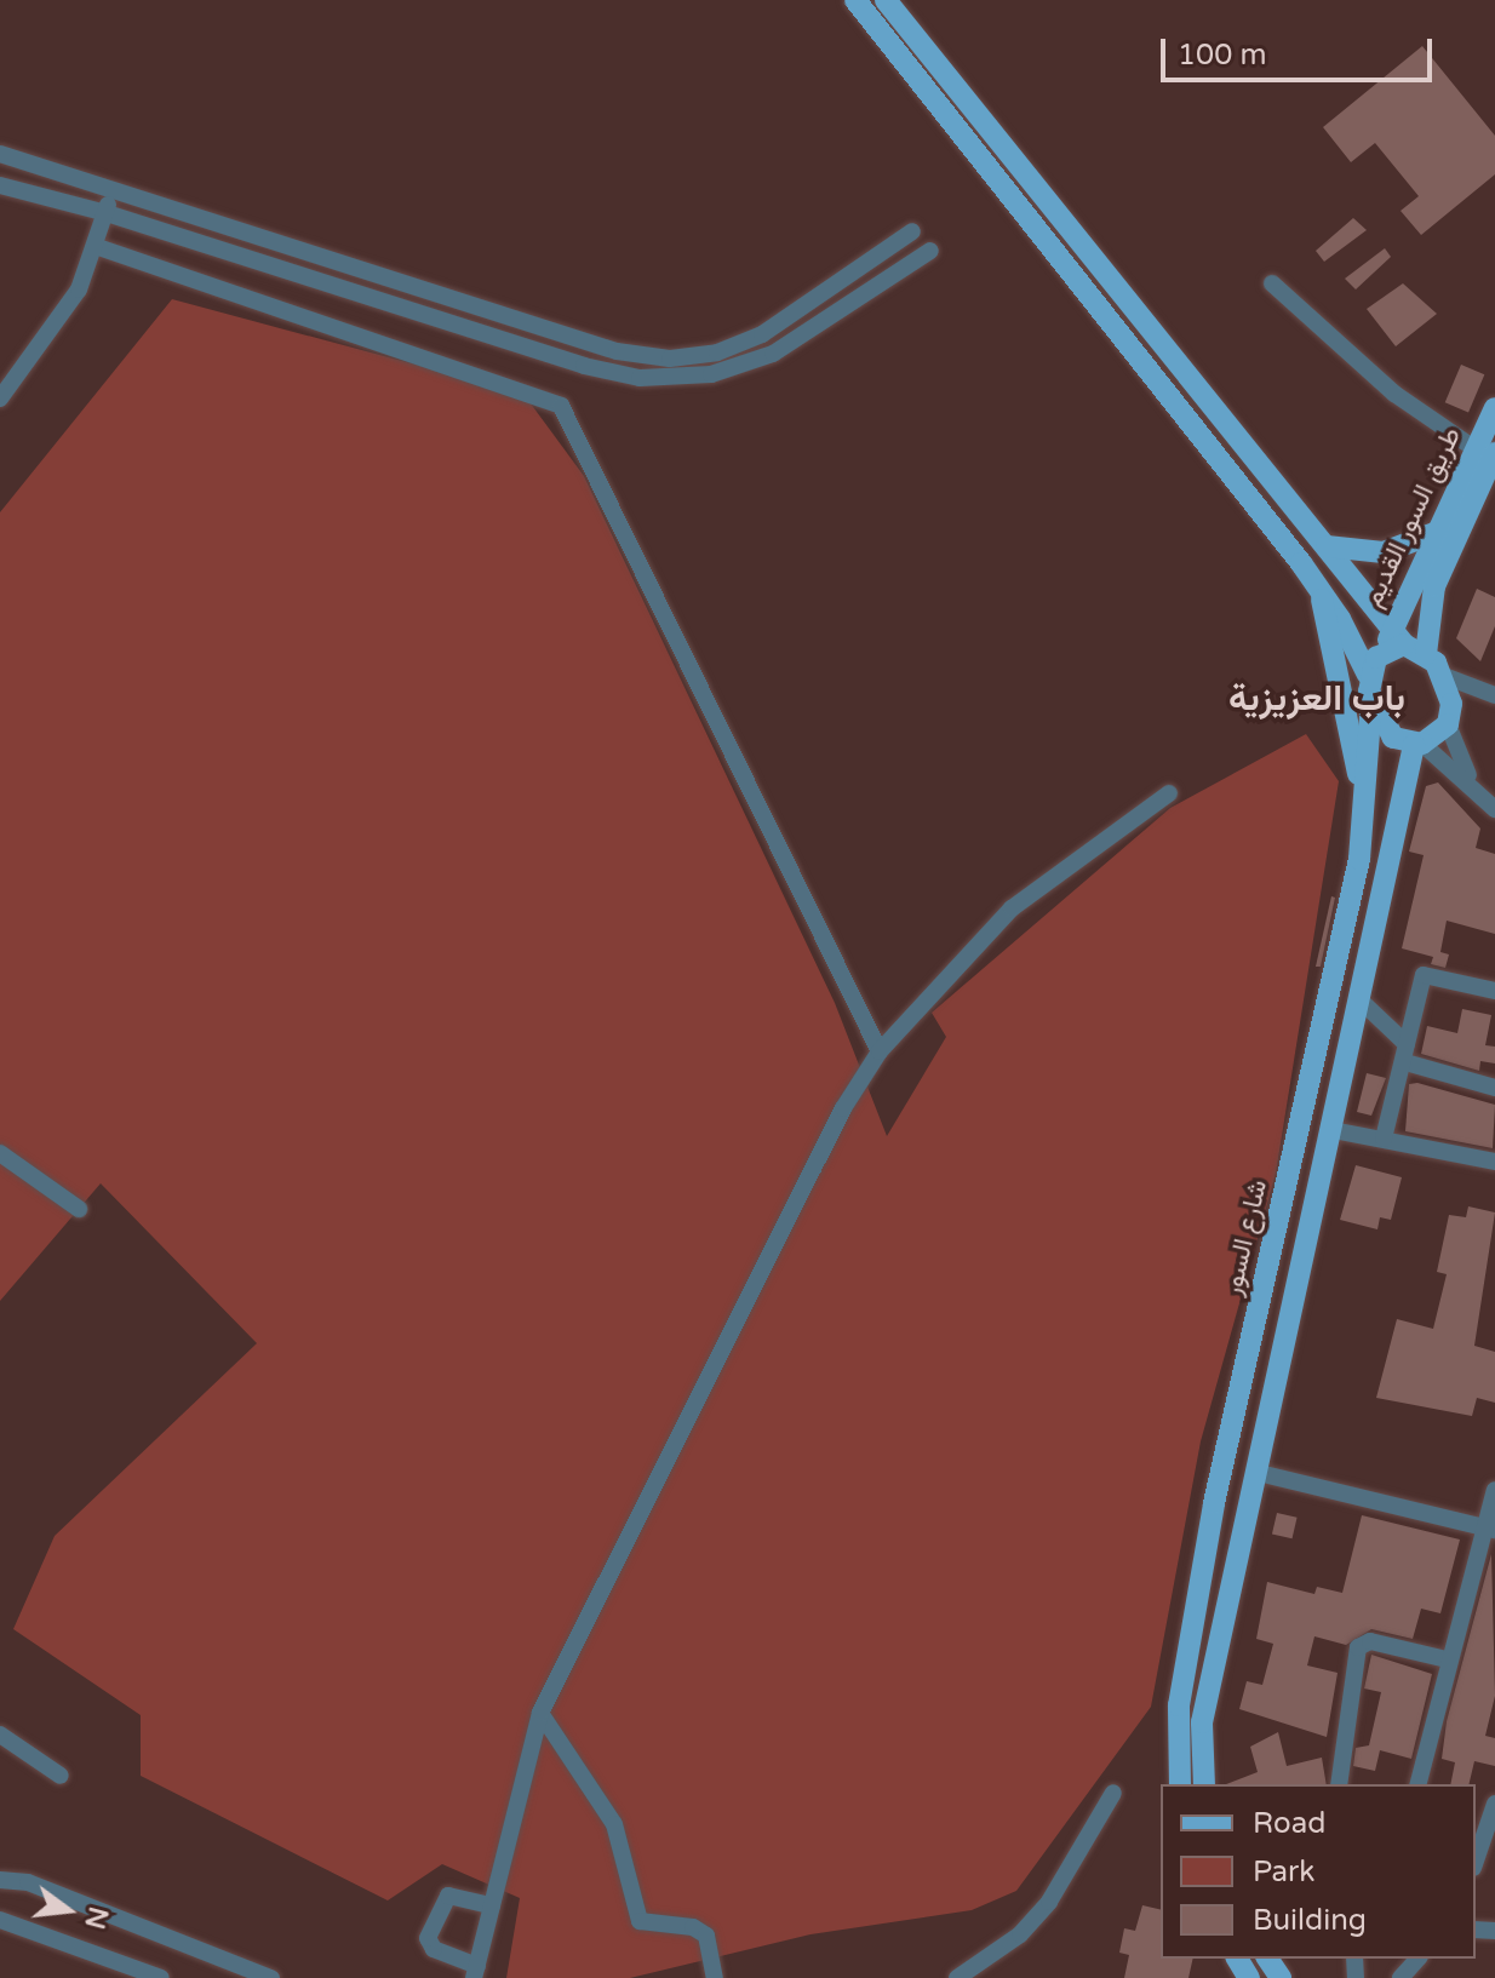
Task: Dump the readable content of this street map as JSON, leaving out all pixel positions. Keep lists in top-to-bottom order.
{
  "streets": {
    "main road": ["طريق السور القديم", "شارع السور"]
  },
  "crossings": [
    ["طريق السور القديم", "شارع السور"]
  ],
  "districts": ["باب العزيزية"],
  "legend": ["Road", "Park", "Building"],
  "scale_bar": "100 m",
  "north": "right"
}
